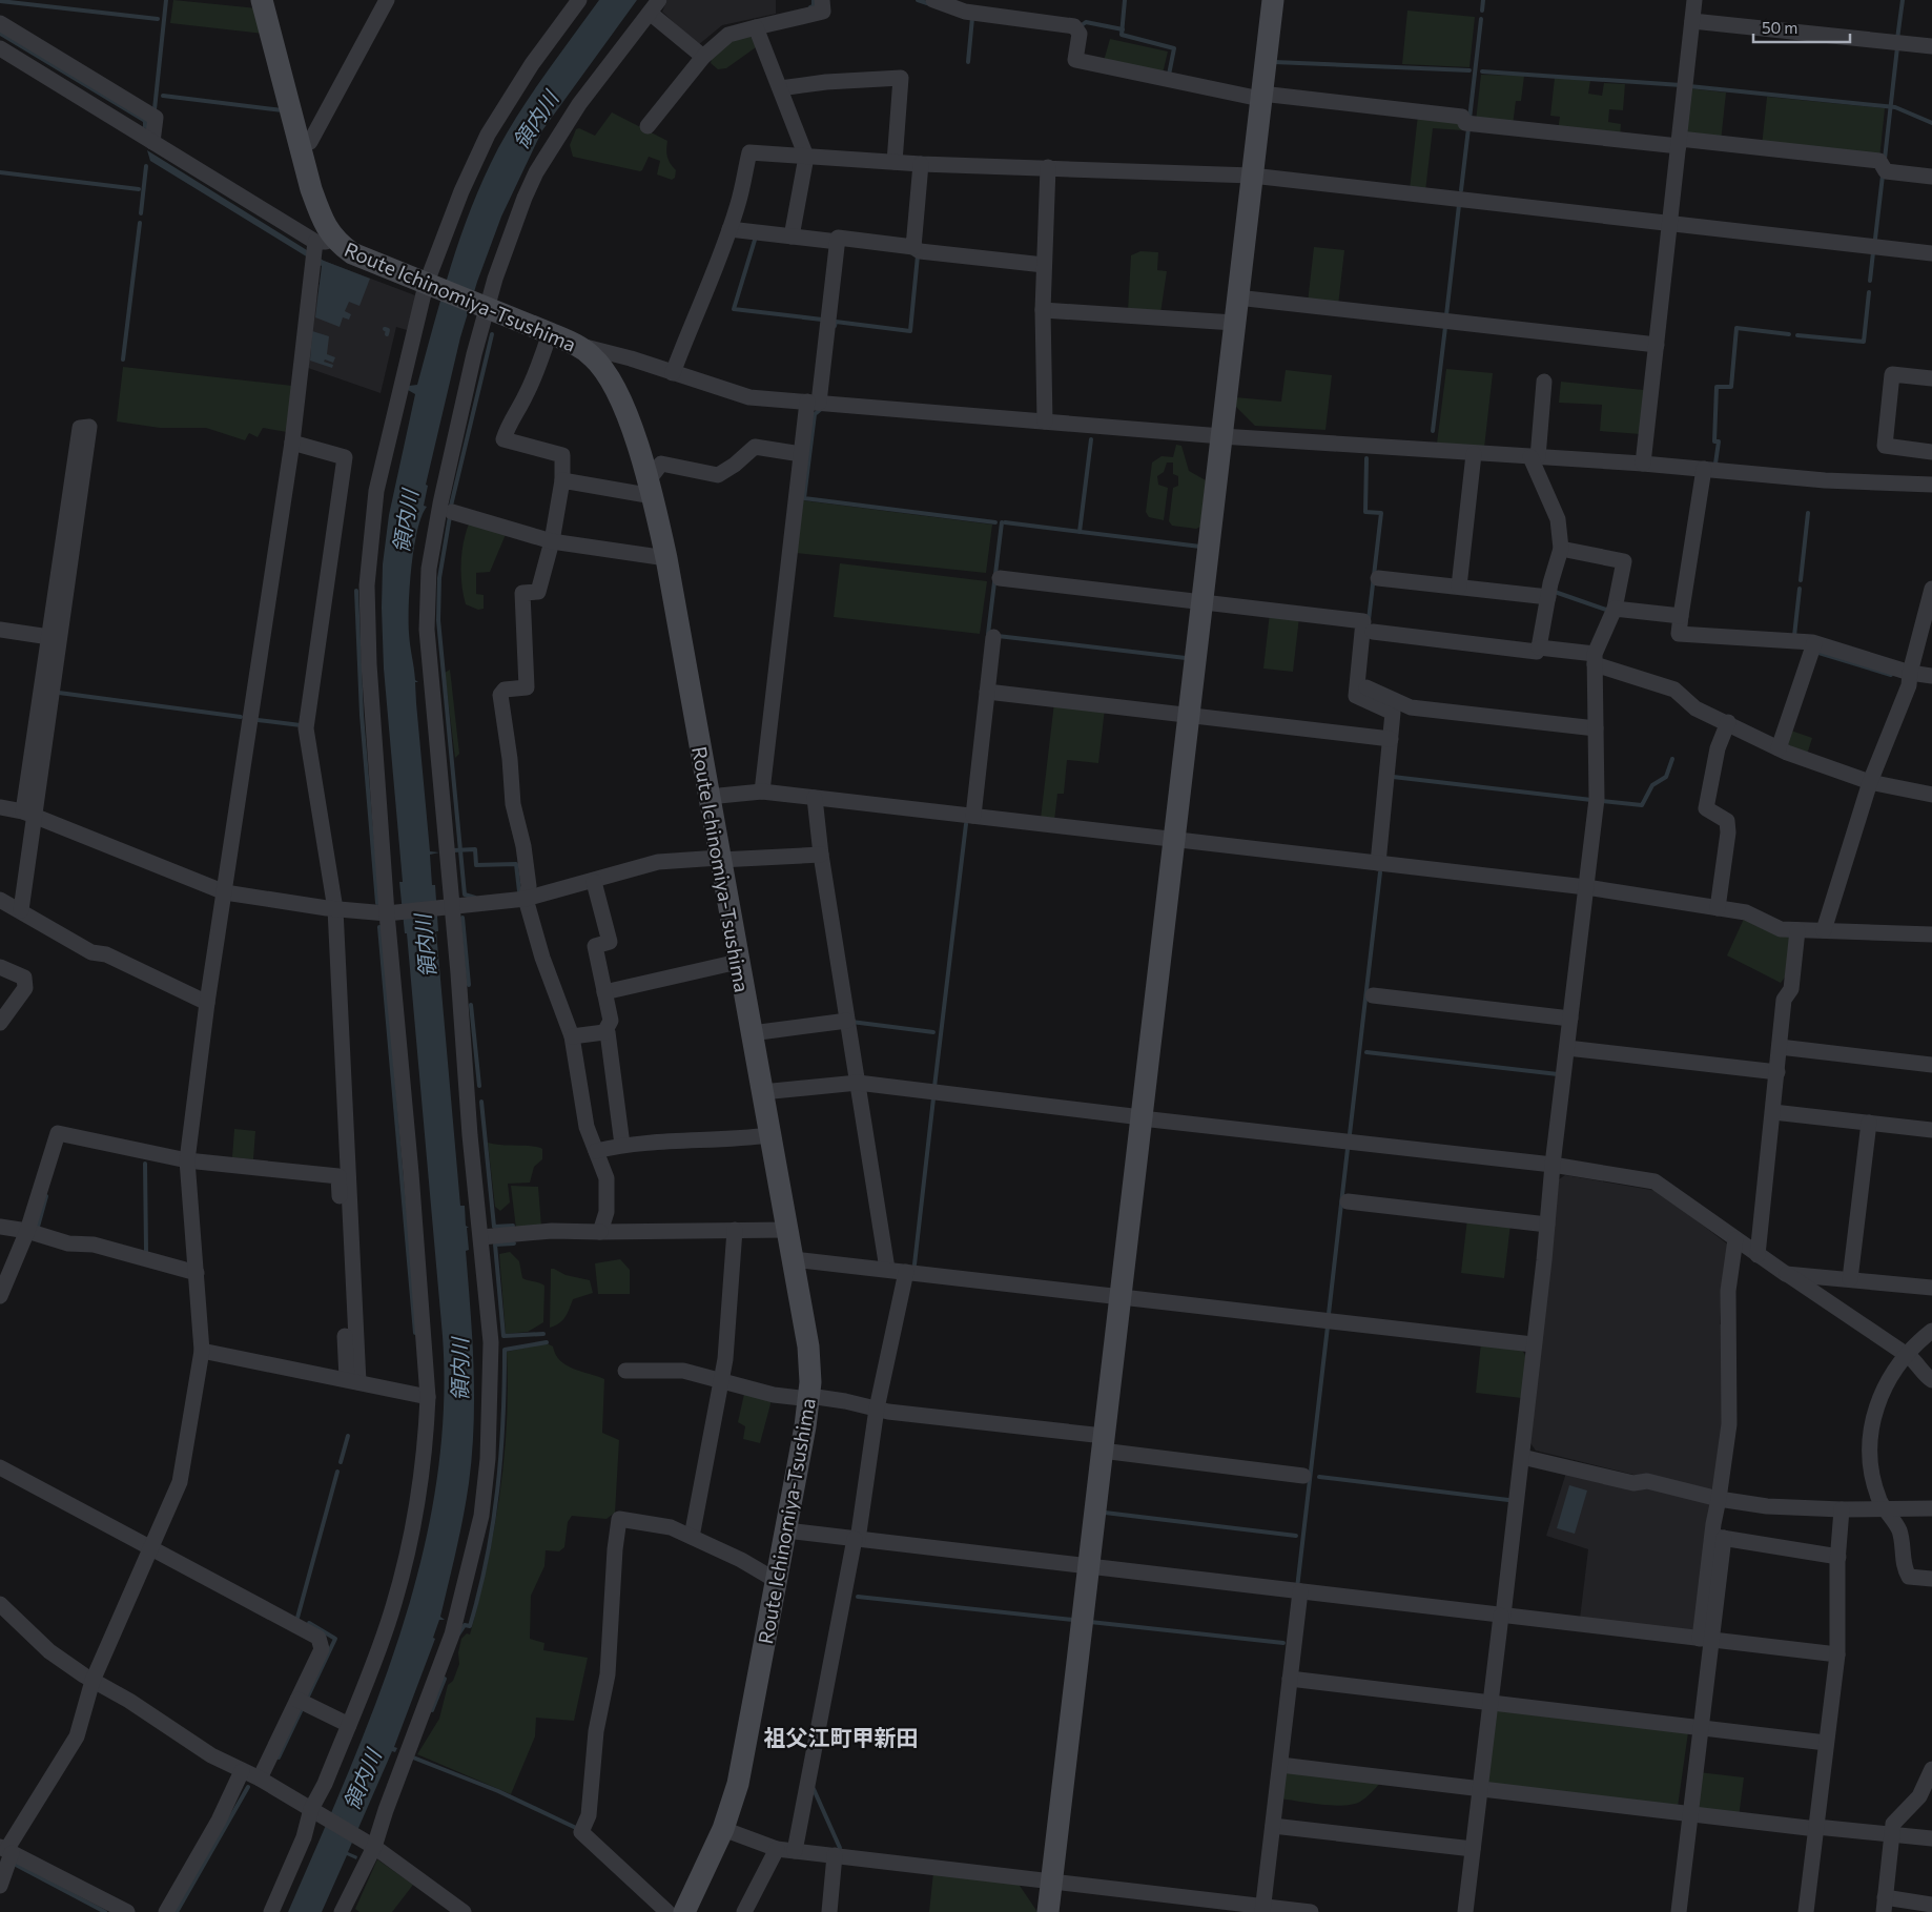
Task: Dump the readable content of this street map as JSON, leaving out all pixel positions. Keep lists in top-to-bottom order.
{
  "streets": {
    "main road": ["Route Ichinomiya-Tsushima"]
  },
  "districts": ["祖父江町甲新田"],
  "water": ["領内川"],
  "scale_bar": "50 m"
}
